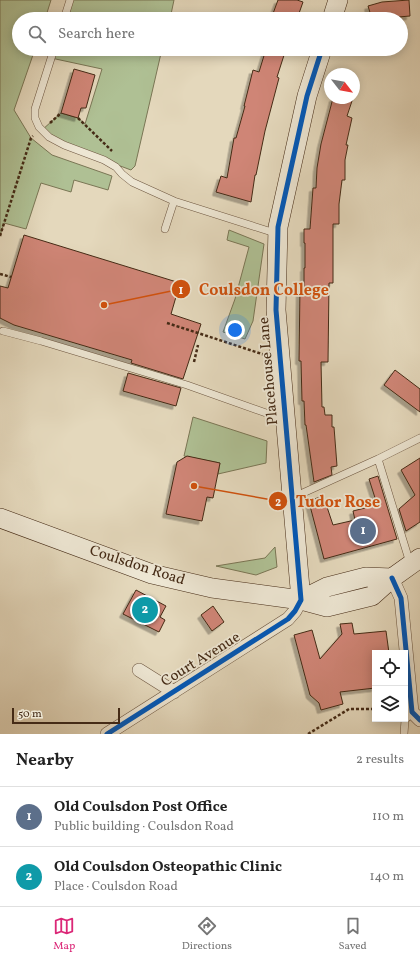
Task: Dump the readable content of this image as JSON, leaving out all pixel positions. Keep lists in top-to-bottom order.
{
  "streets": {
    "street": ["Placehouse Lane", "Coulsdon Road", "Court Avenue"]
  },
  "crossings": [
    ["Placehouse Lane", "Coulsdon Road"],
    ["Placehouse Lane", "Court Avenue"],
    ["Coulsdon Road", "Court Avenue"]
  ],
  "places": ["Coulsdon College", "Tudor Rose"],
  "scale_bar": "50 m",
  "north": "bottom right",
  "page": {
    "search": "Search here",
    "pins": ["1", "2"],
    "scale": "50 m",
    "heading": ["Nearby", "2 results"],
    "list": [
      {
        "mark": "1",
        "name": "Old Coulsdon Post Office",
        "note": "Public building · Coulsdon Road",
        "value": "110 m"
      },
      {
        "mark": "2",
        "name": "Old Coulsdon Osteopathic Clinic",
        "note": "Place · Coulsdon Road",
        "value": "140 m"
      }
    ],
    "nav": ["Map", "Directions", "Saved"]
  }
}
